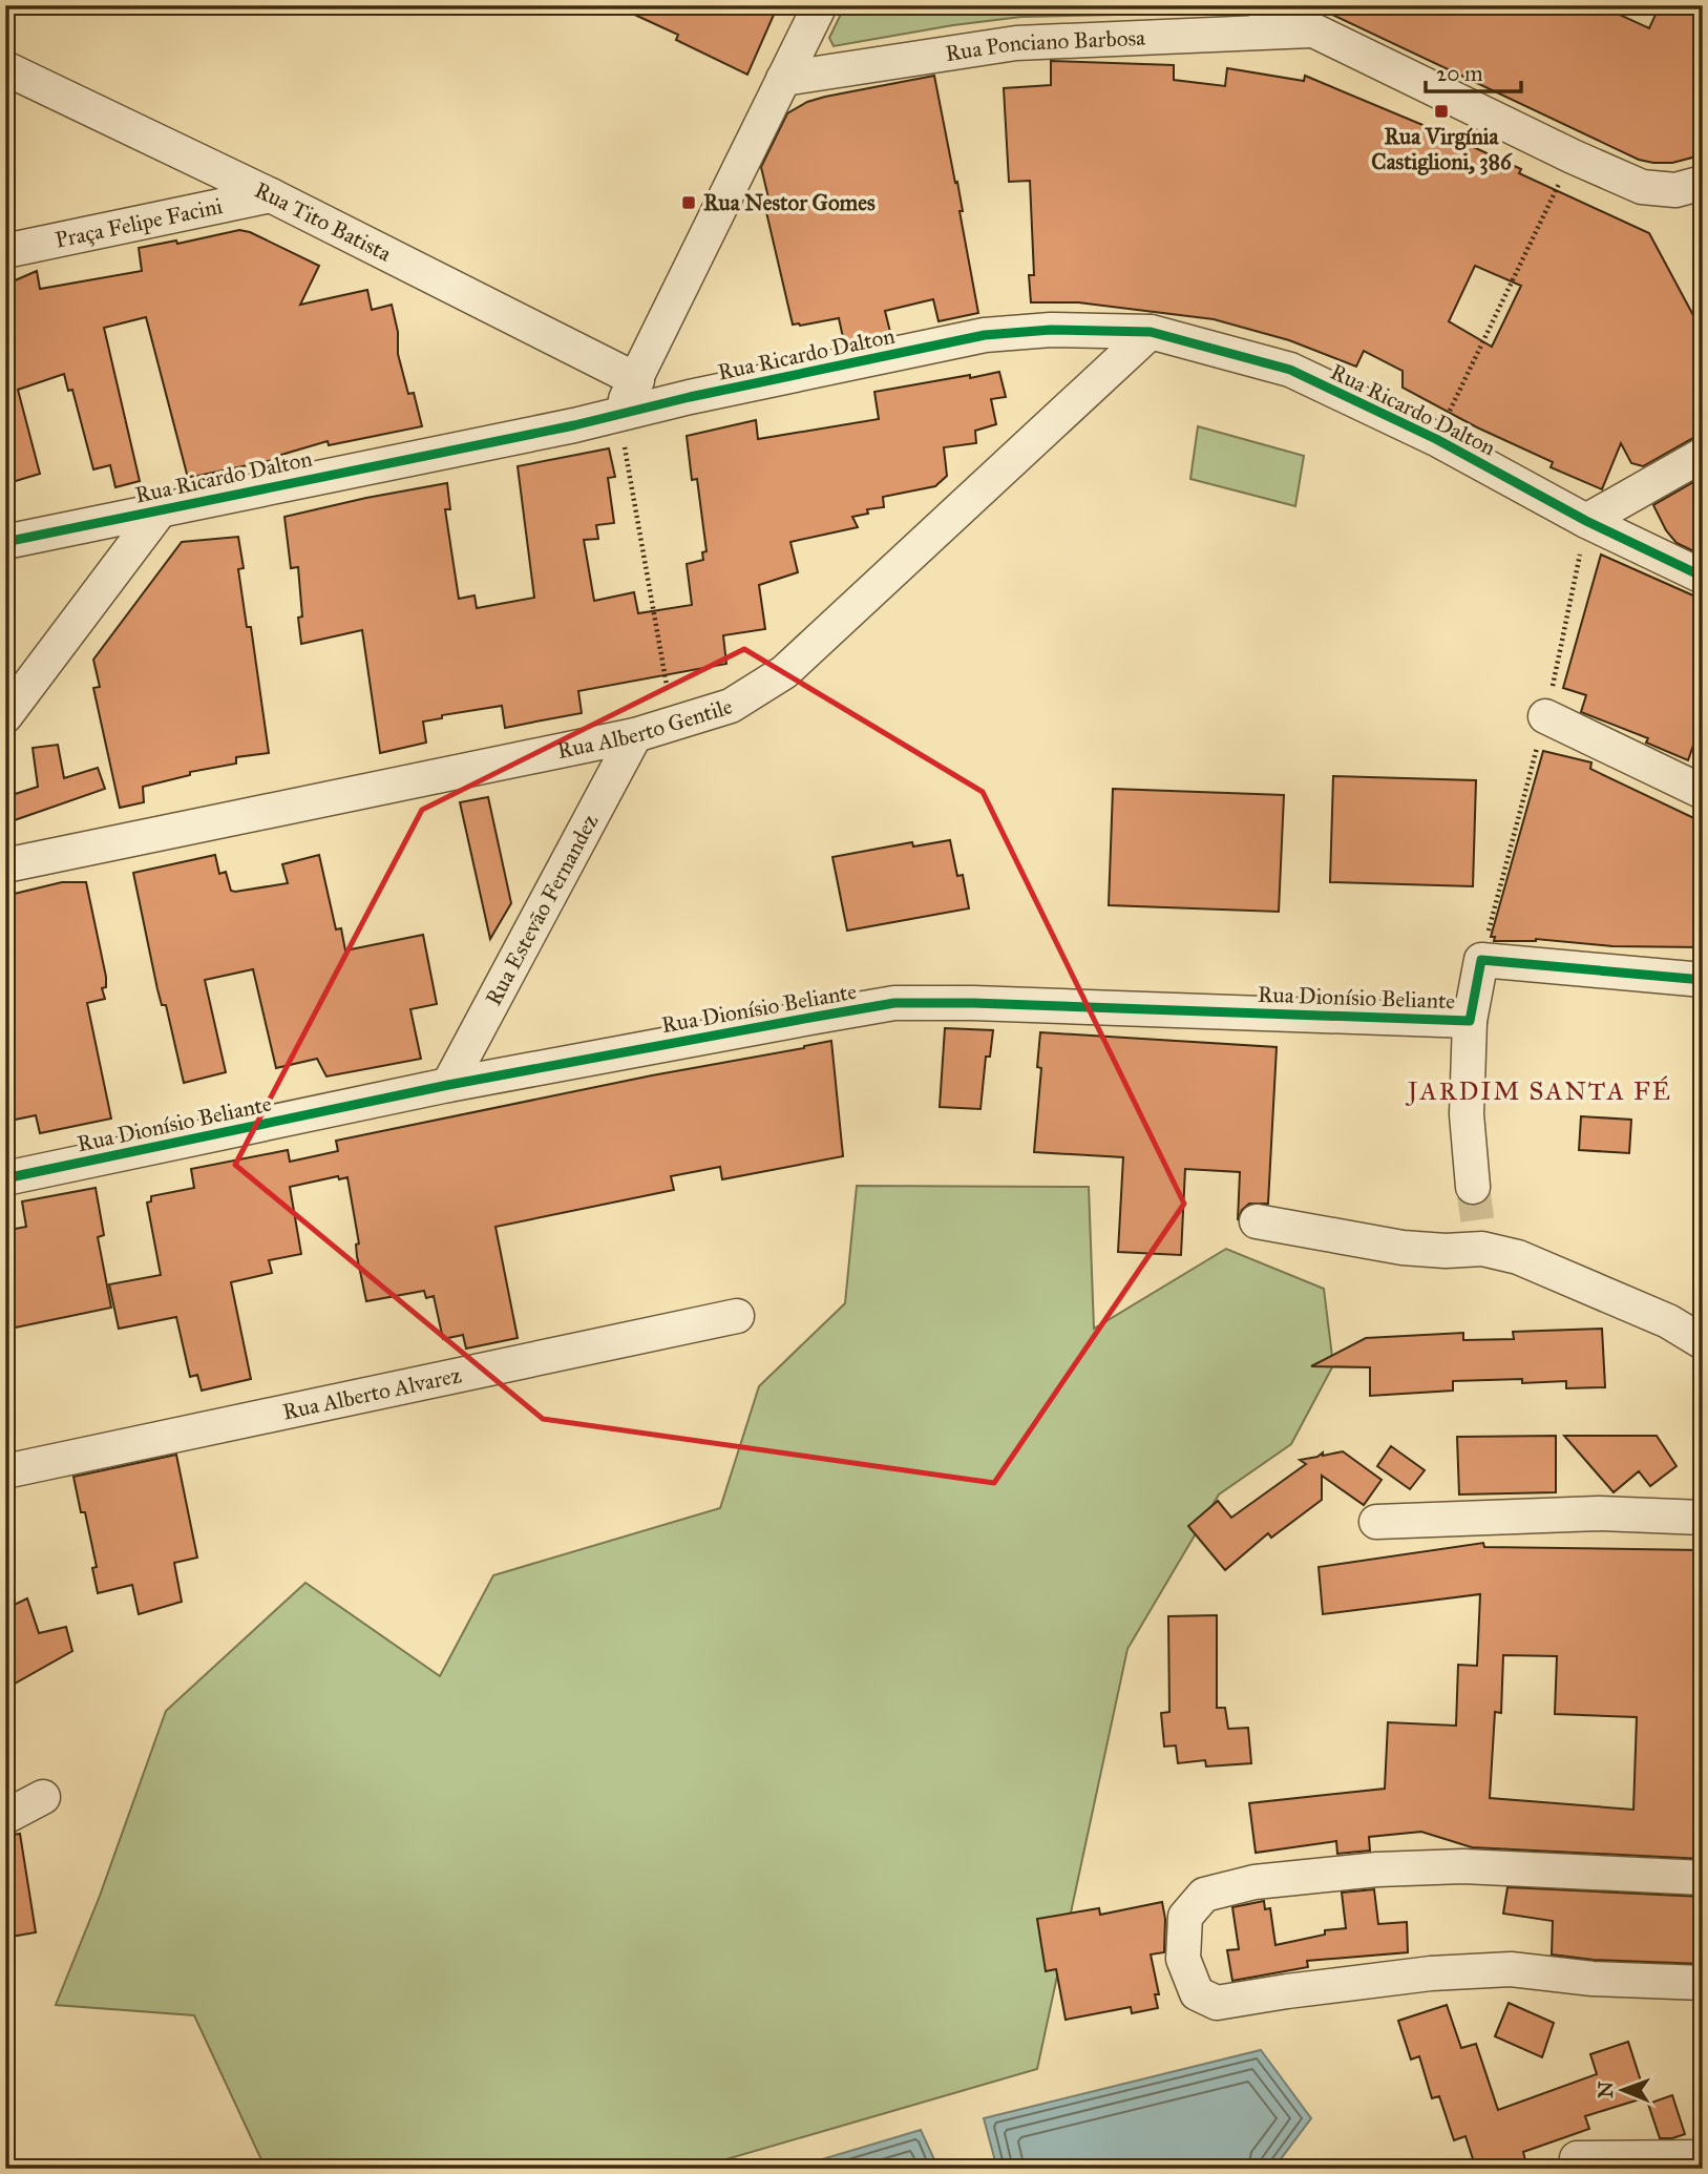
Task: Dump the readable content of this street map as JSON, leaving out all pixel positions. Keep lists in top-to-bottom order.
{
  "streets": {
    "street": [
      "Rua Ponciano Barbosa",
      "Rua Tito Batista",
      "Praça Felipe Facini",
      "Rua Ricardo Dalton",
      "Rua Alberto Gentile",
      "Rua Estevão Fernandez",
      "Rua Dionísio Beliante",
      "Rua Alberto Alvarez"
    ]
  },
  "crossings": [
    ["Rua Tito Batista", "Praça Felipe Facini"],
    ["Rua Ricardo Dalton", "Rua Alberto Gentile"],
    ["Rua Alberto Gentile", "Rua Estevão Fernandez"],
    ["Rua Estevão Fernandez", "Rua Dionísio Beliante"]
  ],
  "districts": ["JARDIM SANTA FÉ"],
  "places": {
    "transit": ["Rua Virgínia Castiglioni, 386", "Rua Nestor Gomes"]
  },
  "scale_bar": "20 m",
  "north": "left"
}
